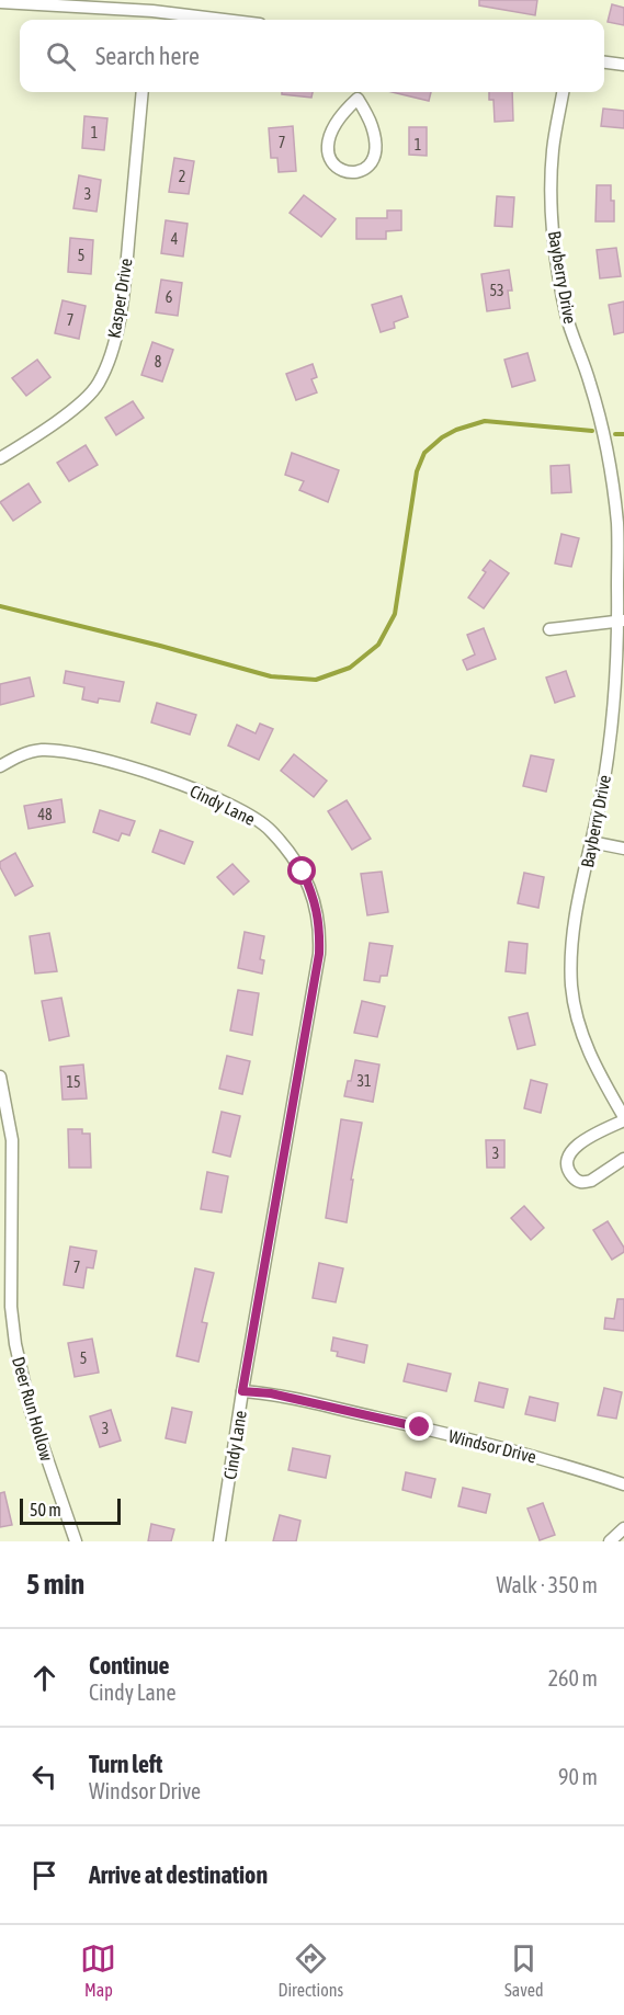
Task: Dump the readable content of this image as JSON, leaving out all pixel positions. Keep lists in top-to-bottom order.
{
  "streets": {
    "street": [
      "Bayberry Drive",
      "Kasper Drive",
      "Cindy Lane",
      "Deer Run Hollow",
      "Windsor Drive"
    ]
  },
  "crossings": [
    ["Cindy Lane", "Windsor Drive"]
  ],
  "house_numbers": [
    "1",
    "7",
    "1",
    "2",
    "3",
    "4",
    "5",
    "53",
    "6",
    "7",
    "8",
    "48",
    "31",
    "15",
    "3",
    "7",
    "5",
    "3"
  ],
  "scale_bar": "50 m",
  "page": {
    "search": "Search here",
    "scale": "50 m",
    "heading": ["5 min", "Walk · 350 m"],
    "list": [
      ["Continue", "Cindy Lane", "260 m"],
      ["Turn left", "Windsor Drive", "90 m"],
      "Arrive at destination"
    ],
    "nav": ["Map", "Directions", "Saved"]
  }
}
